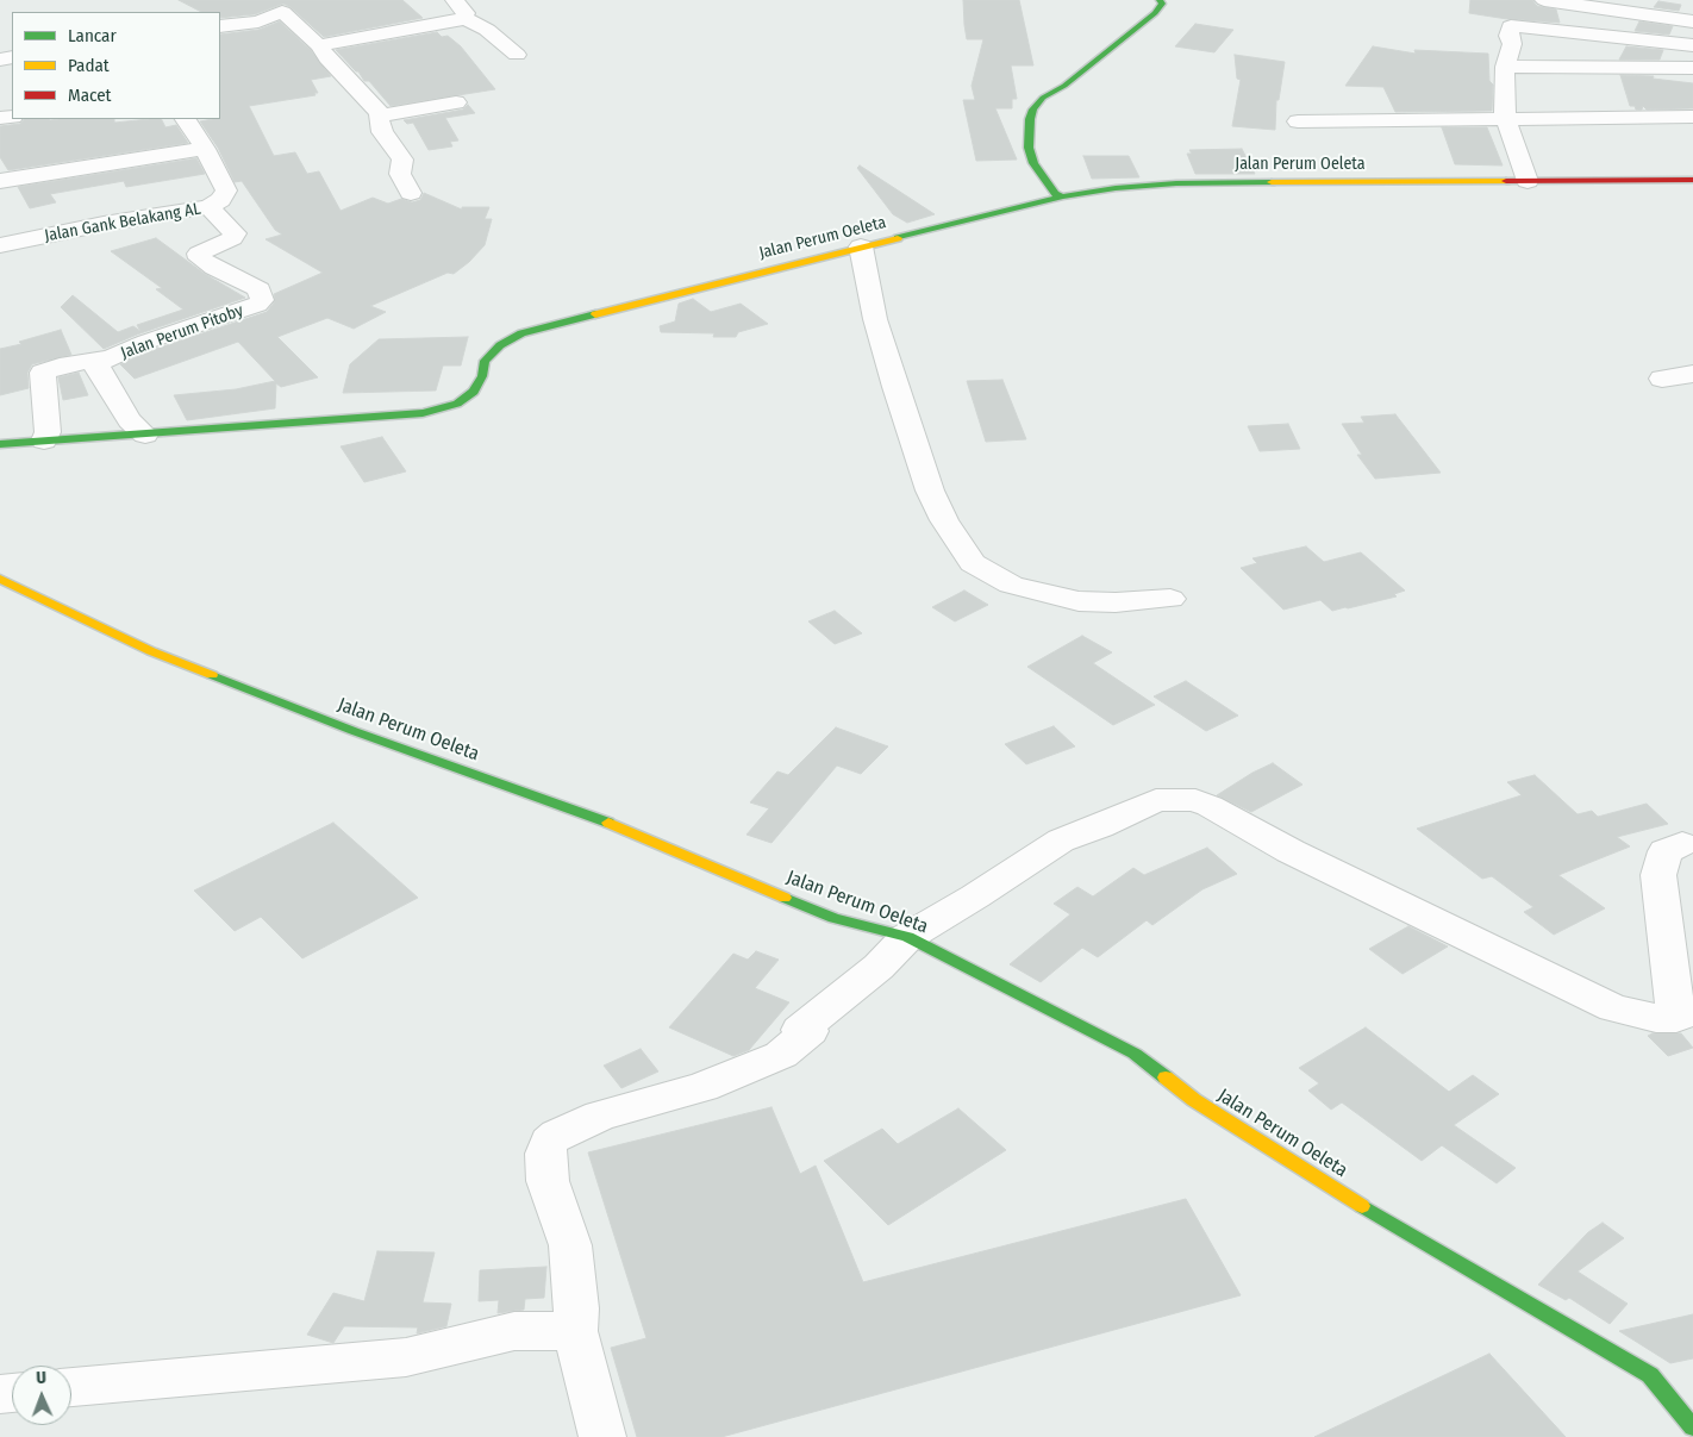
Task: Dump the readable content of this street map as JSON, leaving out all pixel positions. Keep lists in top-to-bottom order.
{
  "streets": {
    "street": ["Jalan Perum Oeleta", "Jalan Gank Belakang AL", "Jalan Perum Pitoby"]
  },
  "crossings": [
    ["Jalan Perum Oeleta", "Jalan Perum Pitoby"],
    ["Jalan Gank Belakang AL", "Jalan Perum Pitoby"]
  ],
  "legend": ["Lancar", "Padat", "Macet"],
  "north": "top"
}
